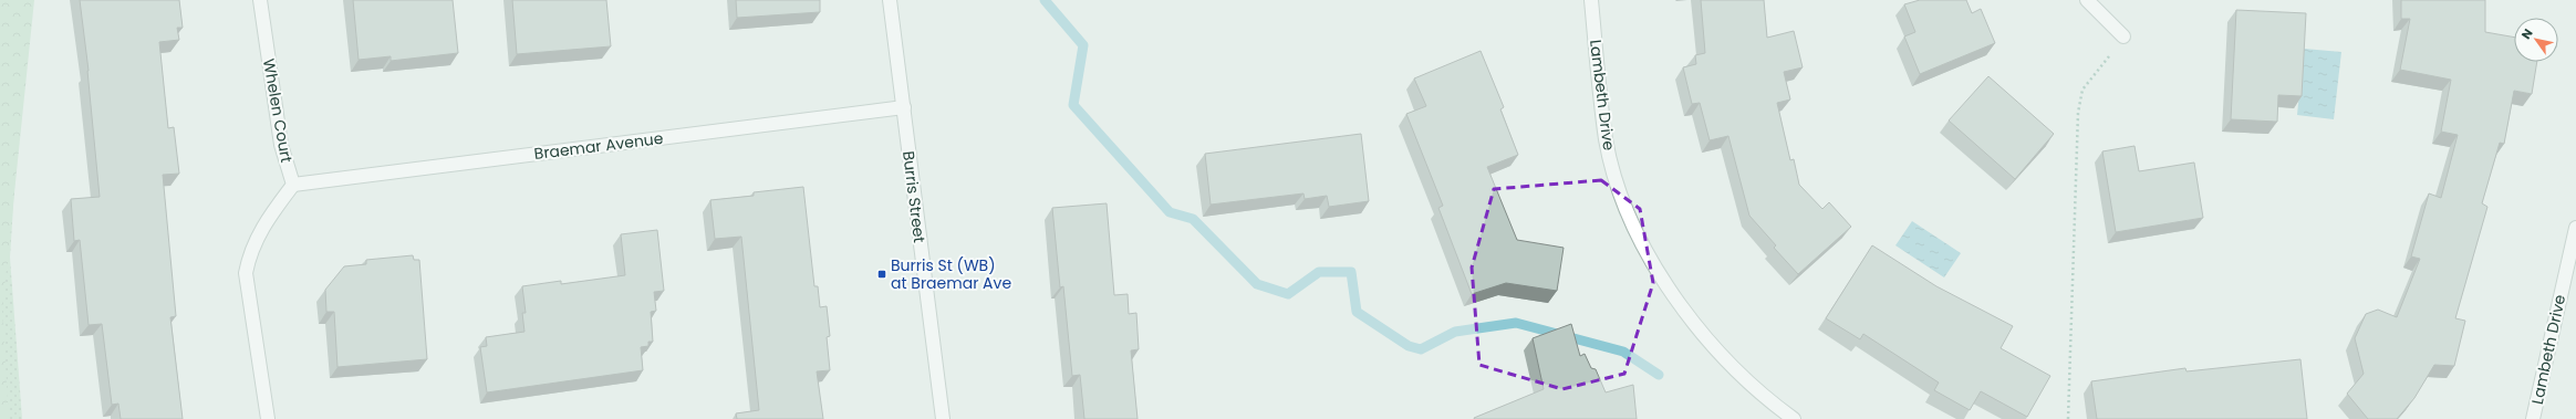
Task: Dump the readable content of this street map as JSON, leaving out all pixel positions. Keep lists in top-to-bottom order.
{
  "streets": {
    "street": [
      "Lambeth Drive",
      "Whelen Court",
      "Braemar Avenue",
      "Burris Street"
    ]
  },
  "crossings": [
    ["Whelen Court", "Braemar Avenue"],
    ["Braemar Avenue", "Burris Street"]
  ],
  "places": {
    "transit": ["Burris St (WB) at Braemar Ave"]
  },
  "north": "top left"
}
